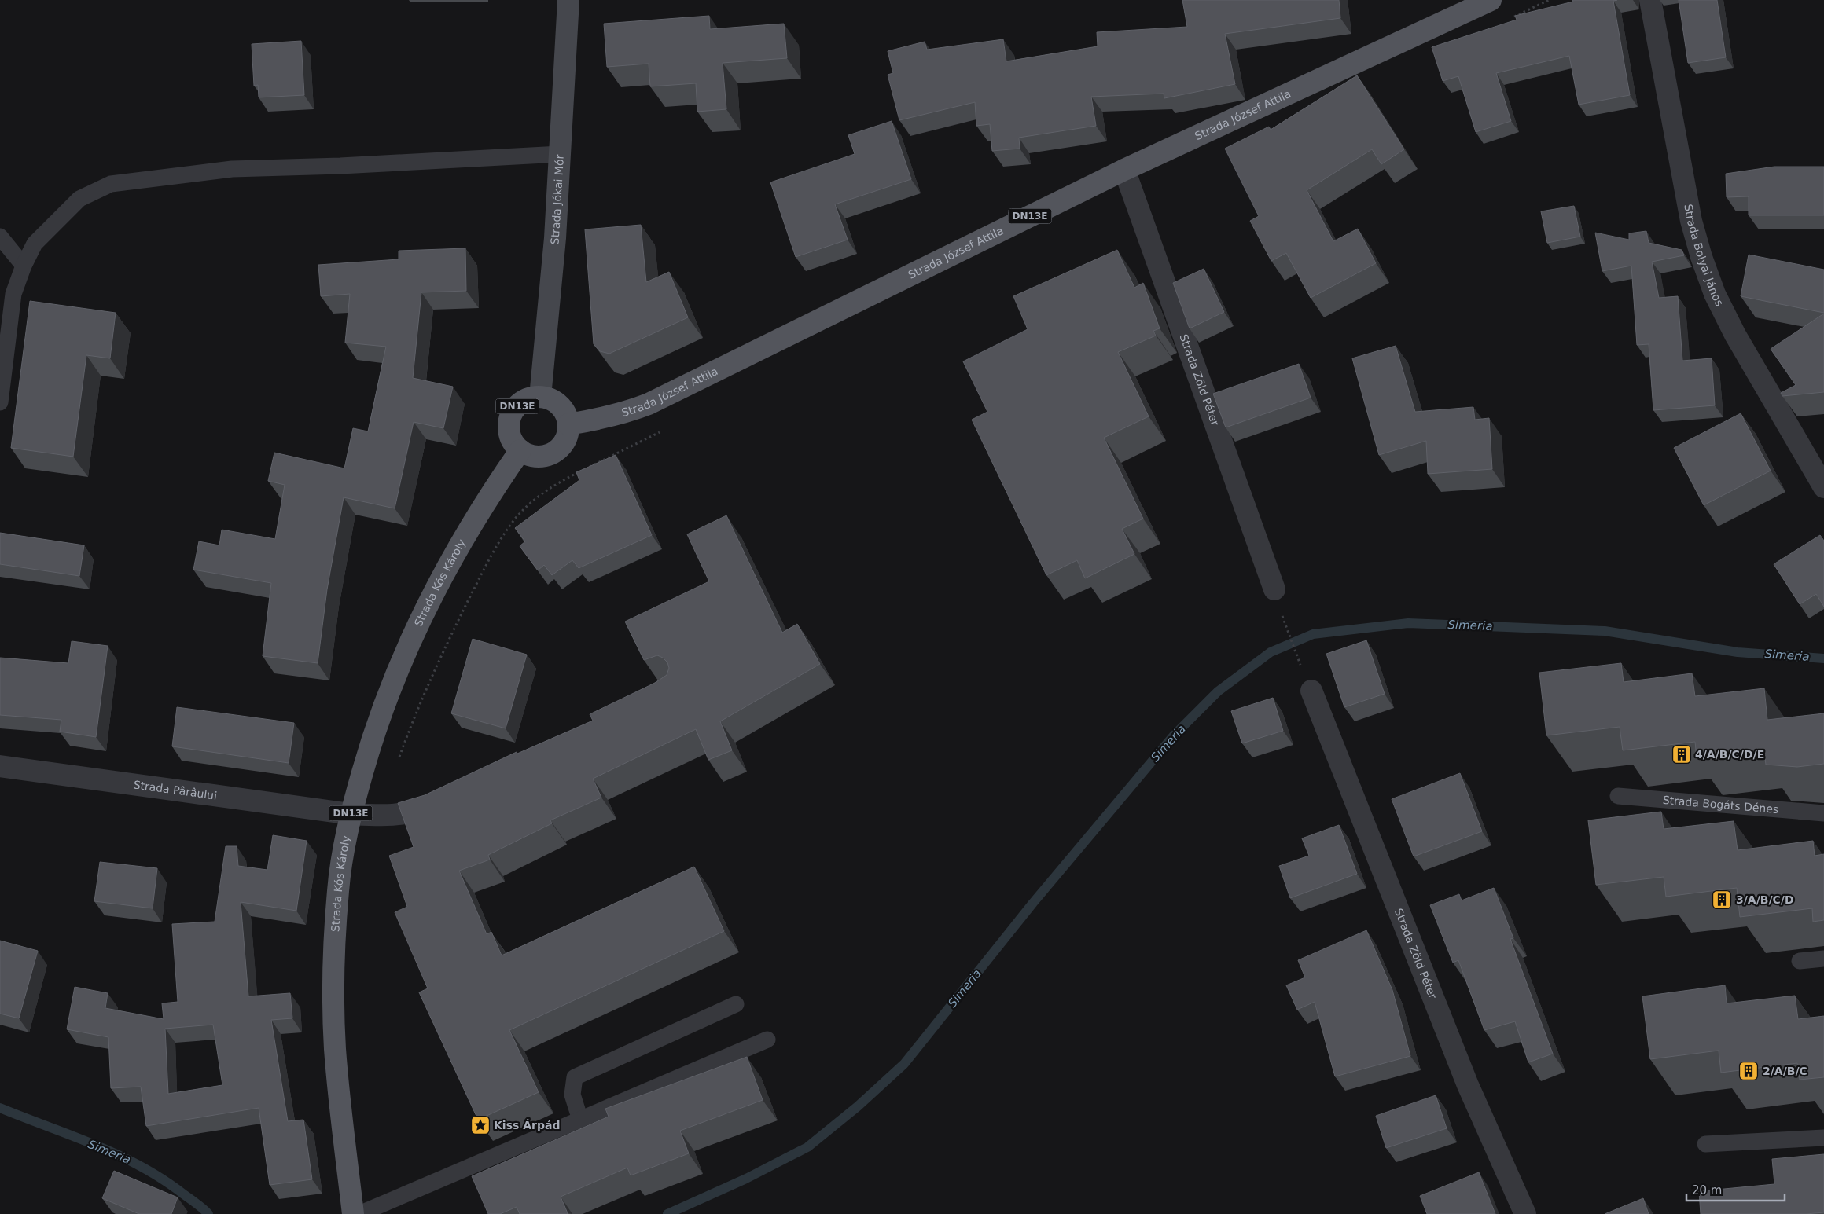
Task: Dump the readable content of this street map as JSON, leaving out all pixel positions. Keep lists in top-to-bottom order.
{
  "streets": {
    "main road": [
      "Strada József Attila",
      "Strada Jókai Mór",
      "DN13E",
      "Strada Kós Károly"
    ],
    "street": ["Strada Bolyai János", "Strada Zöld Péter", "Strada Pârâului"],
    "lane": ["Strada Bogáts Dénes"]
  },
  "crossings": [
    ["Strada József Attila", "Strada Jókai Mór"],
    ["Strada József Attila", "DN13E"],
    ["Strada József Attila", "Strada Zöld Péter"],
    ["Strada József Attila", "Strada Kós Károly"],
    ["Strada Jókai Mór", "DN13E"],
    ["Strada Jókai Mór", "Strada Kós Károly"],
    ["DN13E", "Strada Kós Károly"],
    ["Strada Kós Károly", "Strada Pârâului"]
  ],
  "water": ["Simeria"],
  "places": {
    "building": ["4/A/B/C/D/E", "3/A/B/C/D", "2/A/B/C"],
    "place": ["Kiss Árpád"]
  },
  "scale_bar": "20 m"
}
